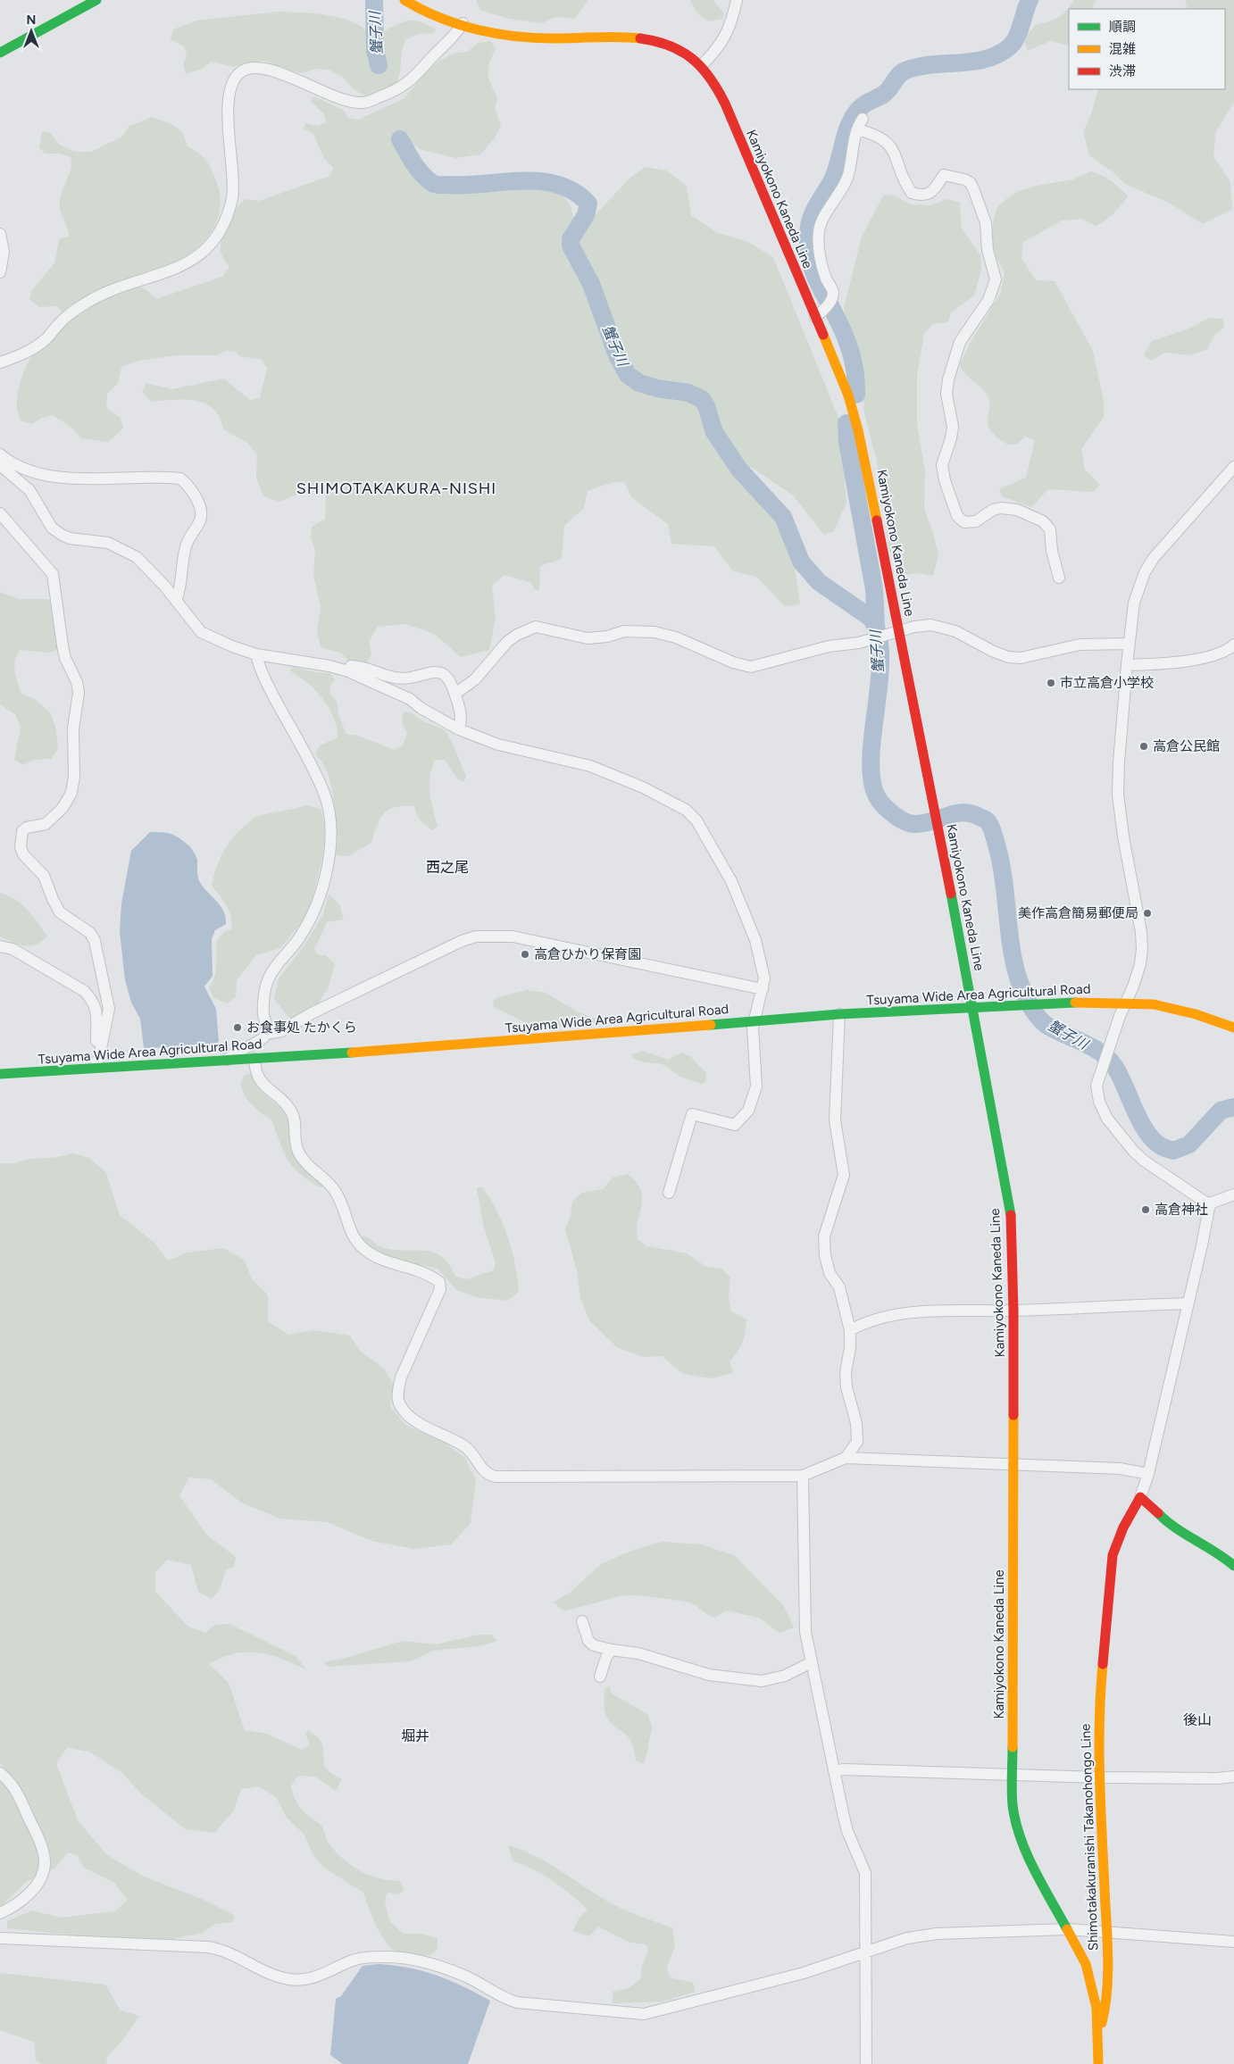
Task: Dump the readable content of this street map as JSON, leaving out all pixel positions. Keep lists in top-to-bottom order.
{
  "streets": {
    "main road": ["Kamiyokono Kaneda Line", "Tsuyama Wide Area Agricultural Road", "Shimotakakuranishi Takanohongo Line"]
  },
  "crossings": [
    ["Kamiyokono Kaneda Line", "Tsuyama Wide Area Agricultural Road"],
    ["Kamiyokono Kaneda Line", "Shimotakakuranishi Takanohongo Line"]
  ],
  "districts": [
    "SHIMOTAKAKURA-NISHI",
    "西之尾",
    "後山",
    "堀井"
  ],
  "water": ["蟹子川"],
  "places": [
    "市立高倉小学校",
    "高倉公民館",
    "美作高倉簡易郵便局",
    "高倉ひかり保育園",
    "お食事処 たかくら",
    "高倉神社"
  ],
  "legend": ["順調", "混雑", "渋滞"],
  "north": "top"
}
